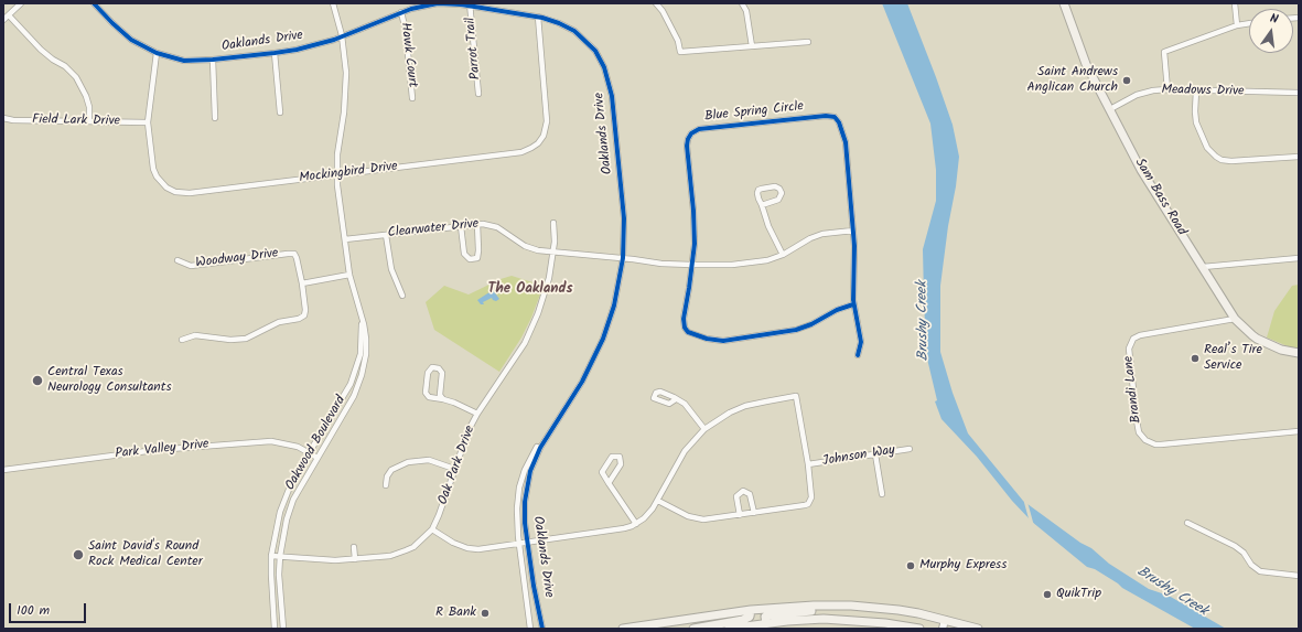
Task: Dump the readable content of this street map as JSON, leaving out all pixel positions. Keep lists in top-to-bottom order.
{
  "streets": {
    "main road": ["Sam Bass Road"],
    "street": [
      "Oaklands Drive",
      "Parrot Trail",
      "Hawk Court",
      "Meadows Drive",
      "Blue Spring Circle",
      "Field Lark Drive",
      "Mockingbird Drive",
      "Clearwater Drive",
      "Woodway Drive",
      "Brandi Lane",
      "Oakwood Boulevard",
      "Park Valley Drive",
      "Johnson Way",
      "Oak Park Drive"
    ]
  },
  "crossings": [
    ["Oaklands Drive", "Parrot Trail"],
    ["Oaklands Drive", "Hawk Court"],
    ["Oaklands Drive", "Mockingbird Drive"],
    ["Oaklands Drive", "Clearwater Drive"],
    ["Oaklands Drive", "Oakwood Boulevard"],
    ["Meadows Drive", "Sam Bass Road"],
    ["Blue Spring Circle", "Clearwater Drive"],
    ["Field Lark Drive", "Mockingbird Drive"],
    ["Mockingbird Drive", "Oakwood Boulevard"],
    ["Sam Bass Road", "Brandi Lane"],
    ["Clearwater Drive", "Oakwood Boulevard"],
    ["Clearwater Drive", "Oak Park Drive"],
    ["Oakwood Boulevard", "Park Valley Drive"],
    ["Oakwood Boulevard", "Oak Park Drive"]
  ],
  "districts": ["The Oaklands"],
  "water": ["Brushy Creek"],
  "places": [
    "Saint Andrews Anglican Church",
    "Real’s Tire Service",
    "Central Texas Neurology Consultants",
    "Saint David's Round Rock Medical Center",
    "Murphy Express",
    "QuikTrip",
    "R Bank"
  ],
  "scale_bar": "100 m",
  "north": "top"
}
